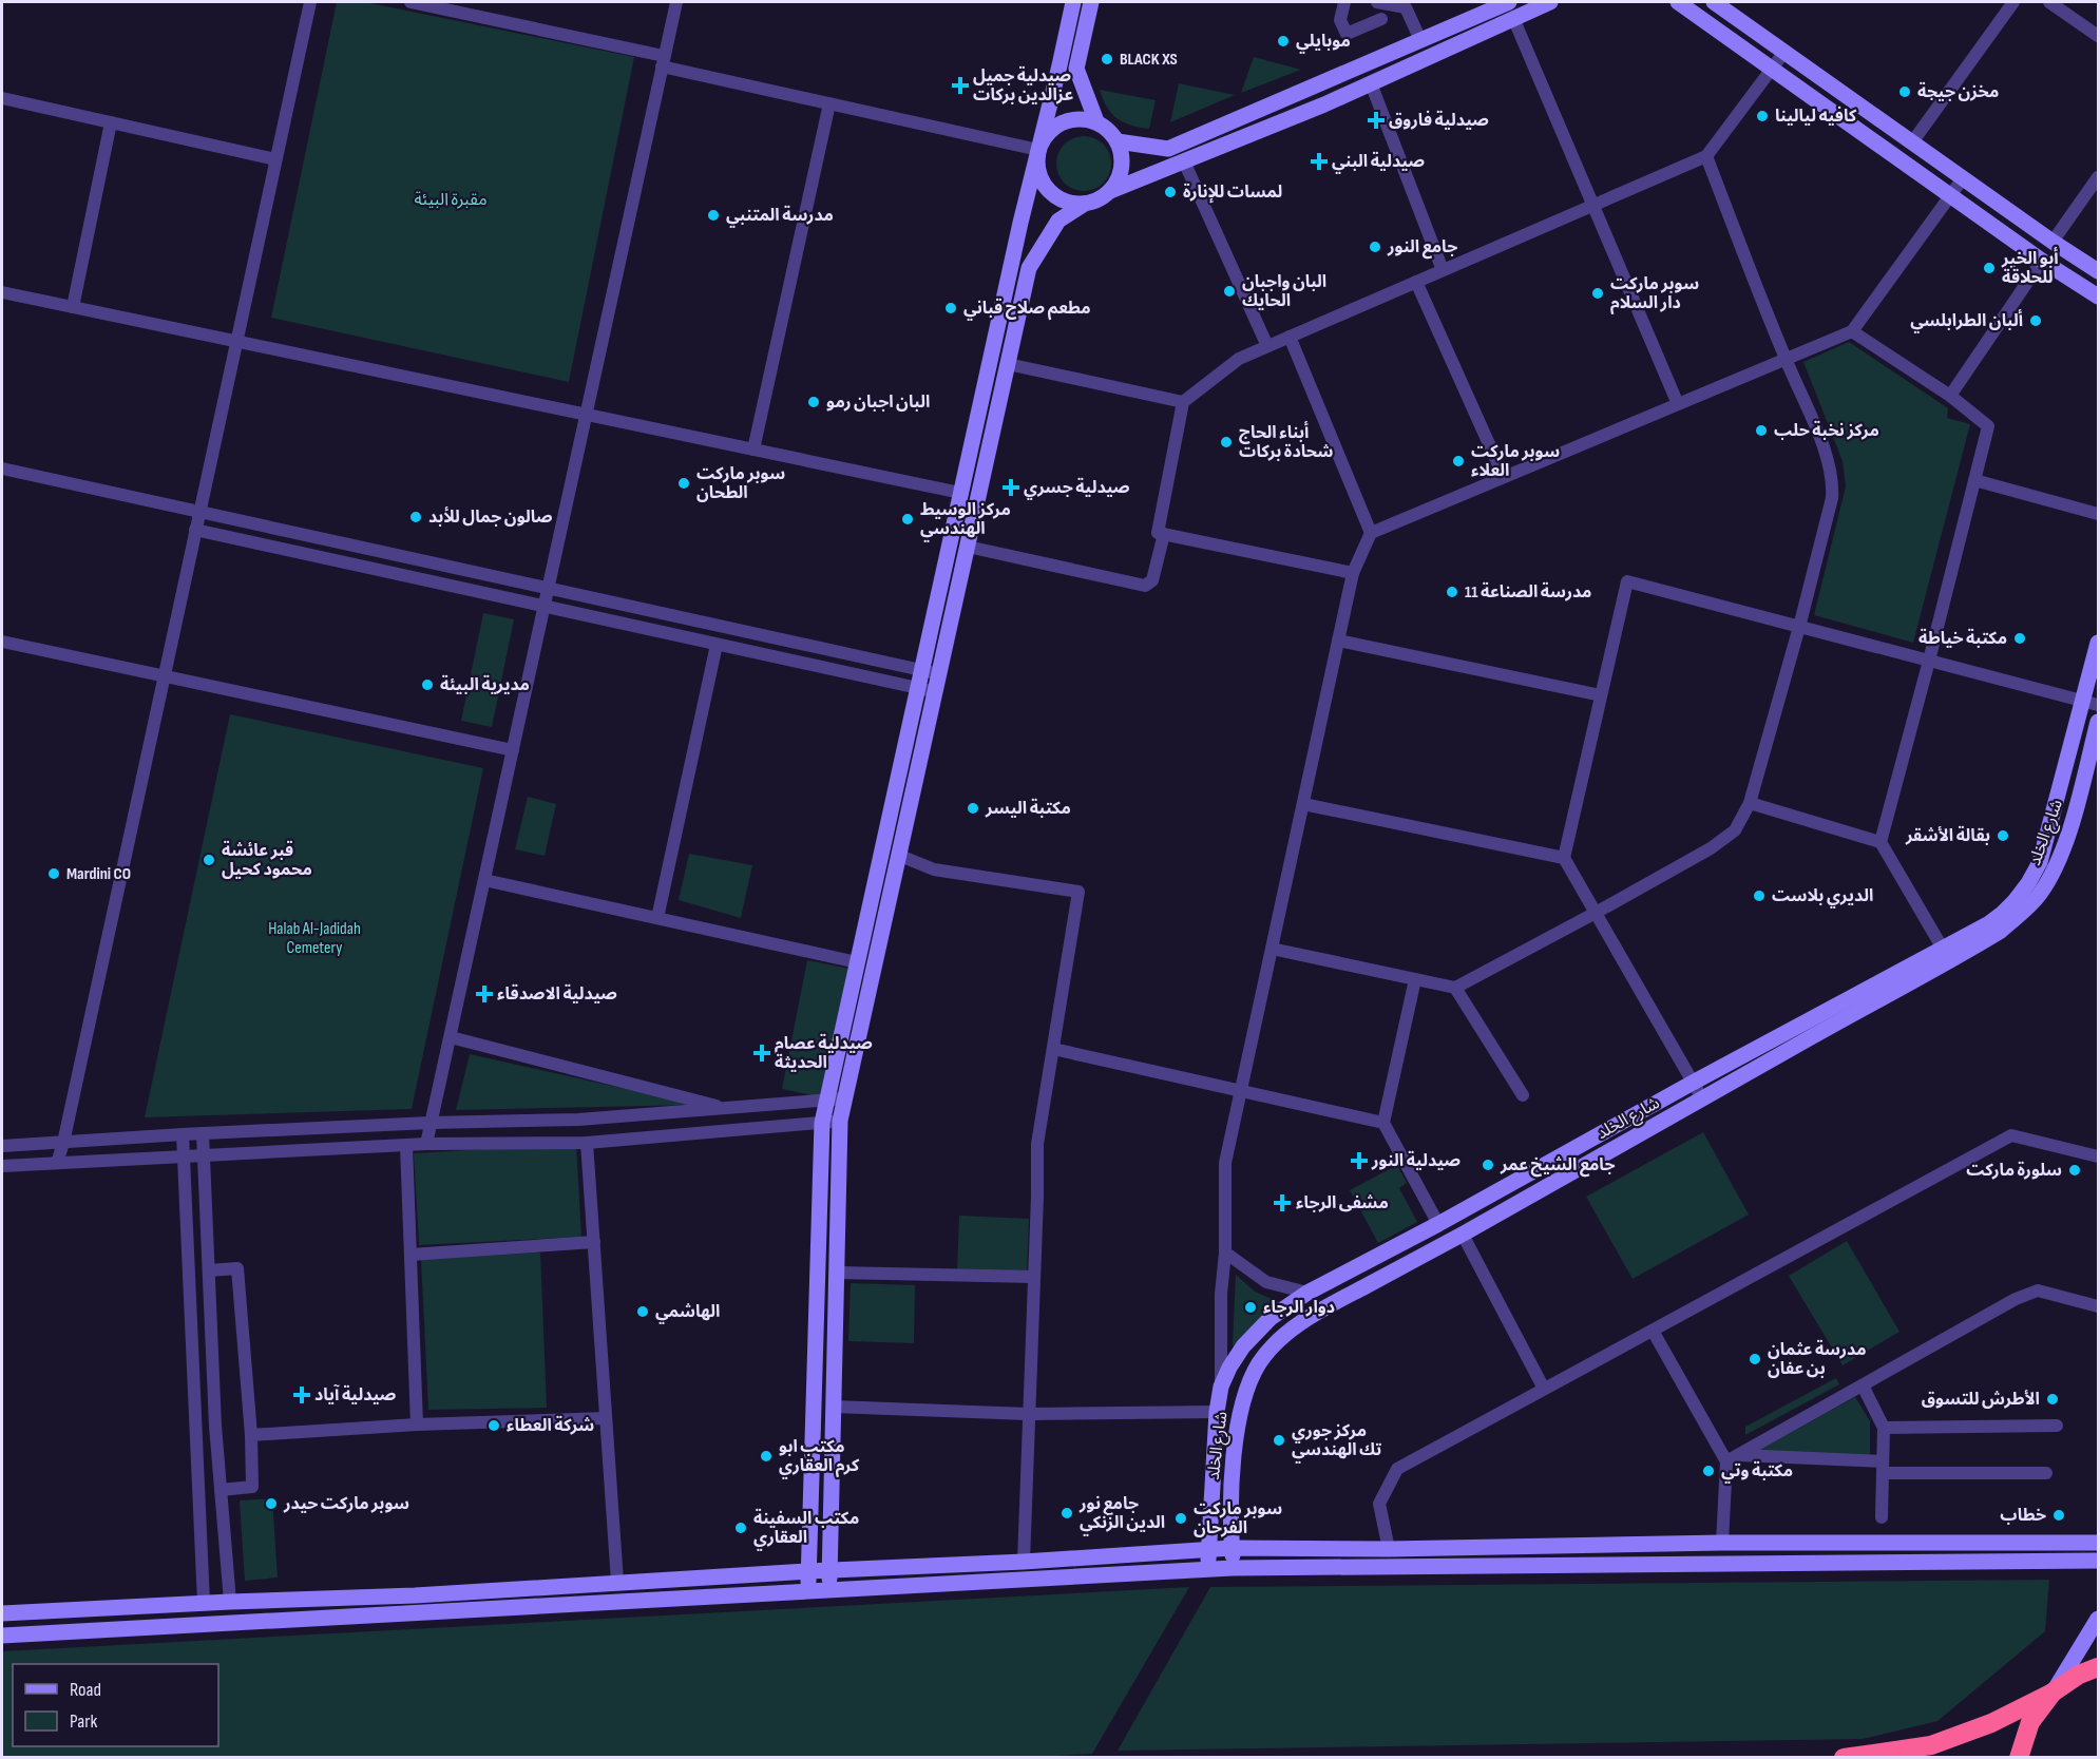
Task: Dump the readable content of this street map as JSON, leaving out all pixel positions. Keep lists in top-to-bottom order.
{
  "streets": {
    "street": ["شارع الخلد"]
  },
  "parks": ["مقبرة البيئة", "Halab Al-Jadidah Cemetery"],
  "places": {
    "other": [
      "موبايلي",
      "BLACK XS",
      "مخزن جيجة",
      "كافيه ليالينا",
      "لمسات للإنارة",
      "مدرسة المتنبي",
      "جامع النور",
      "أبو الخير للحلاقة",
      "البان واجبان الحايك",
      "سوبر ماركت دار السلام",
      "مطعم صلاح قباني",
      "ألبان الطرابلسي",
      "البان اجبان رمو",
      "مركز نخبة حلب",
      "أبناء الحاج شحادة بركات",
      "سوبر ماركت العلاء",
      "سوبر ماركت الطحان",
      "صالون جمال للأبد",
      "مركز الوسيط الهندسي",
      "مدرسة الصناعة 11",
      "مكتبة خياطة",
      "مديرية البيئة",
      "مكتبة اليسر",
      "بقالة الأشقر",
      "قبر عائشة محمود كحيل",
      "Mardini CO",
      "الديري بلاست",
      "جامع الشيخ عمر",
      "سلورة ماركت",
      "دوار الرجاء",
      "الهاشمي",
      "مدرسة عثمان بن عفان",
      "الأطرش للتسوق",
      "شركة العطاء",
      "مركز جوري تك الهندسي",
      "مكتب ابو كرم العقاري",
      "مكتبة وتي",
      "سوبر ماركت حيدر",
      "جامع نور الدين الزنكي",
      "خطاب",
      "سوبر ماركت الفرحان",
      "مكتب السفينة العقاري"
    ],
    "health": [
      "صيدلية جميل عزالدين بركات",
      "صيدلية فاروق",
      "صيدلية البني",
      "صيدلية جسري",
      "صيدلية الاصدقاء",
      "صيدلية عصام الحديثة",
      "صيدلية النور",
      "مشفى الرجاء",
      "صيدلية آياد"
    ]
  },
  "legend": ["Road", "Park"]
}
